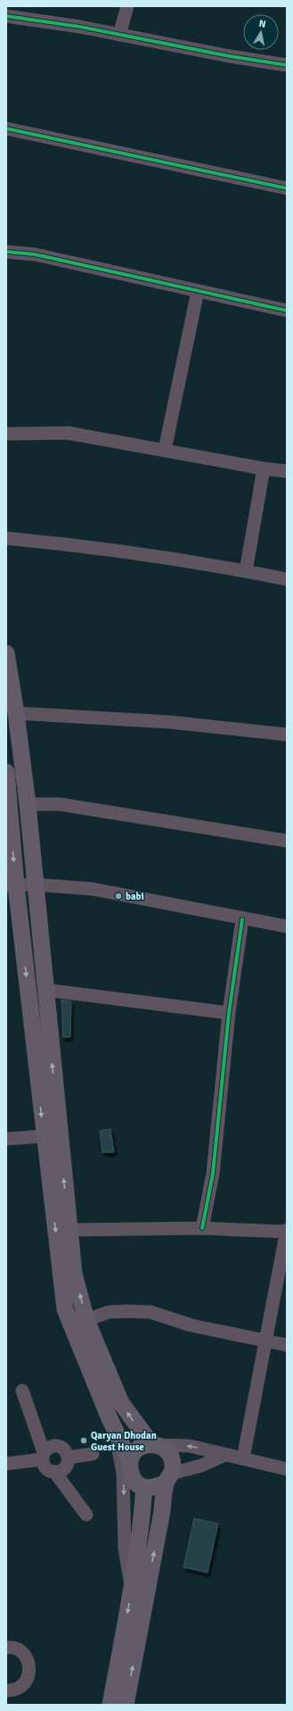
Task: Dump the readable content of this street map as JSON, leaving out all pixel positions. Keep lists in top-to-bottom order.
{
  "places": ["babi", "Qaryan Dhodan Guest House"],
  "north": "top"
}
